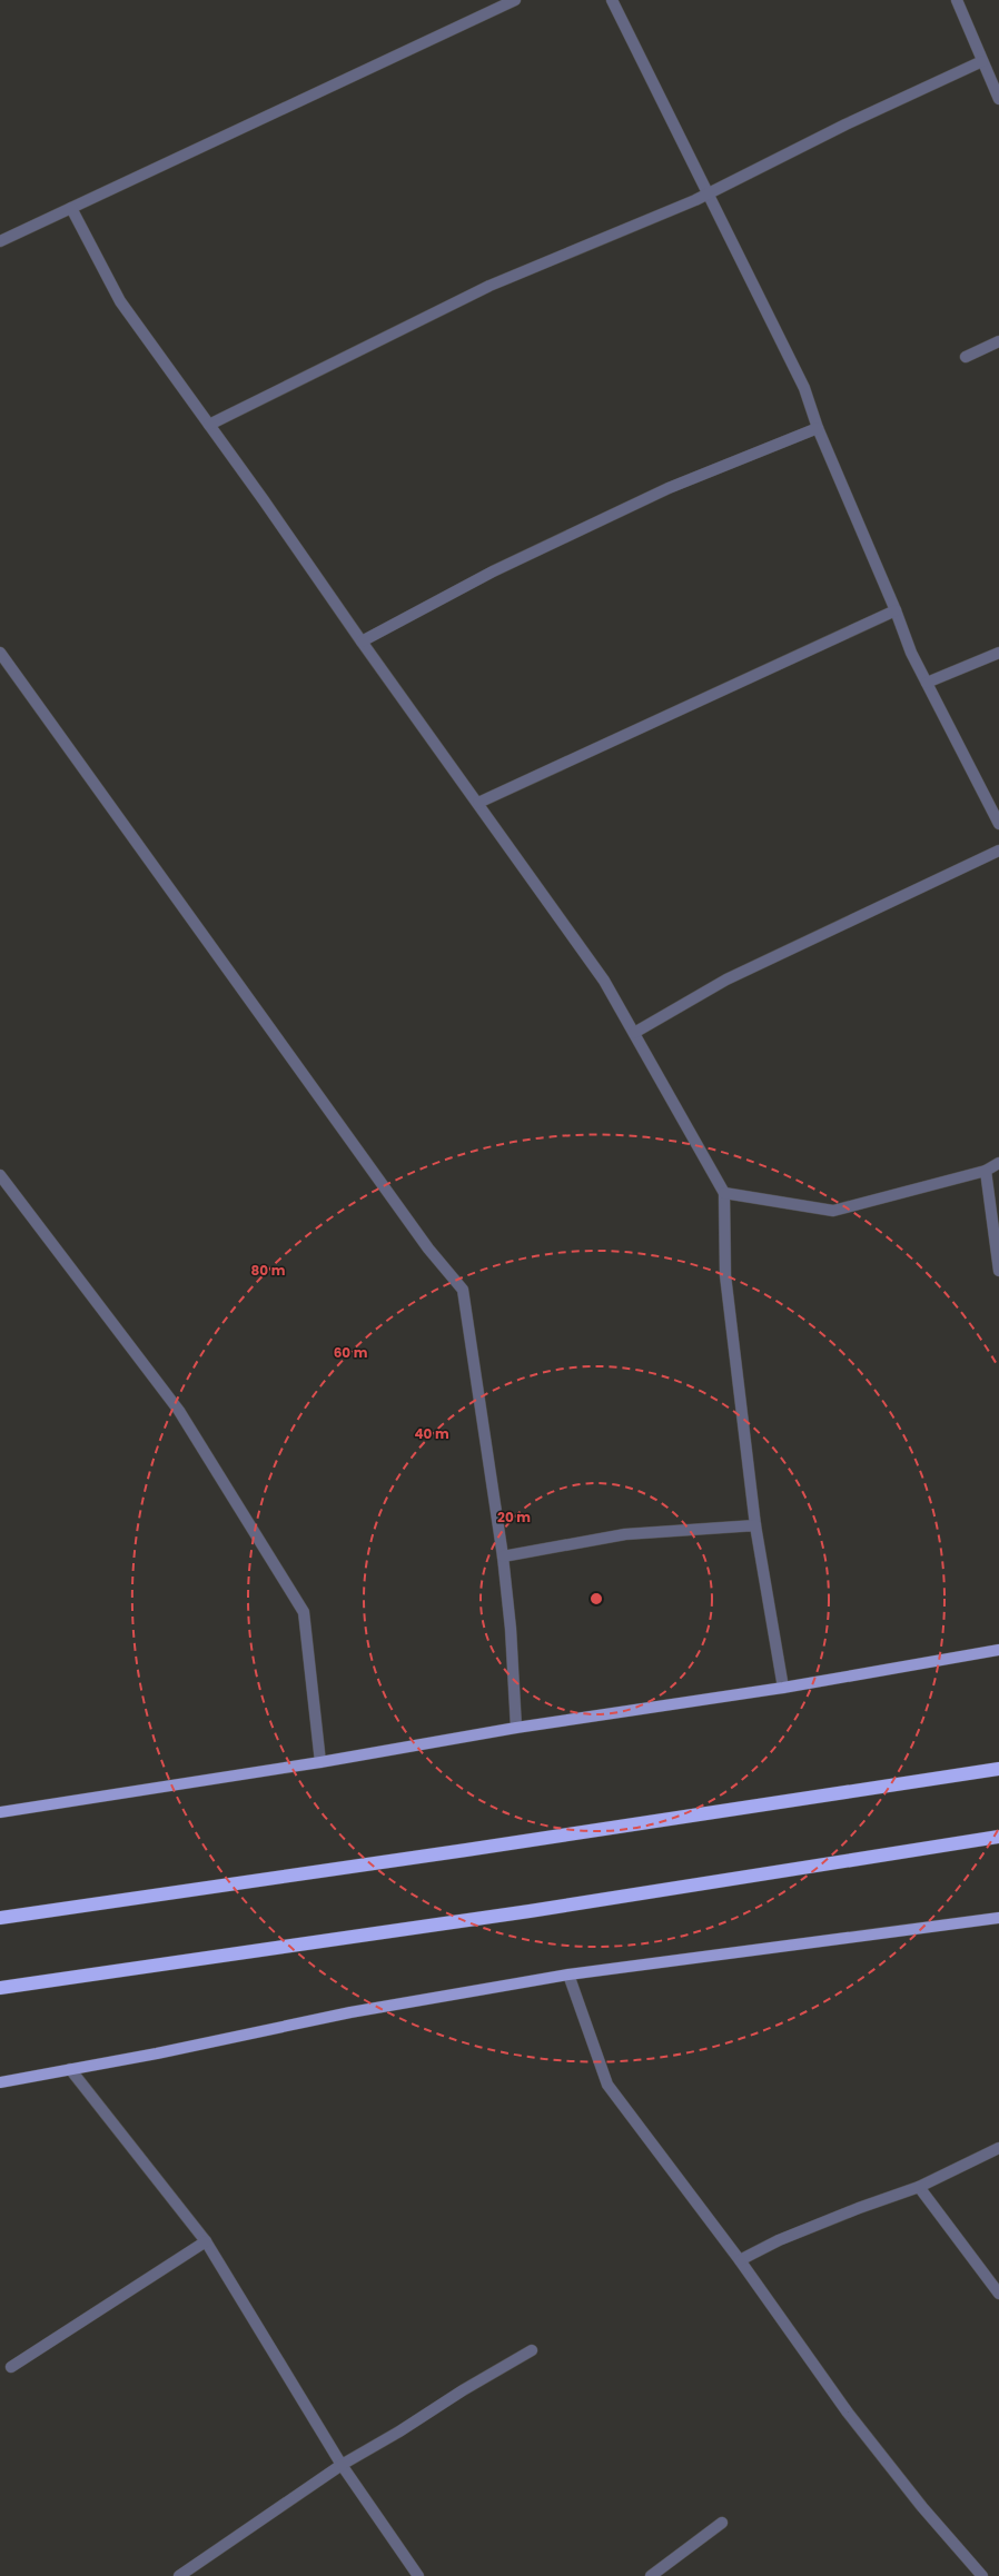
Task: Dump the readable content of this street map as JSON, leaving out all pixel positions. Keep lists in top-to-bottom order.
{
  "rings": [
    "80 m",
    "60 m",
    "40 m",
    "20 m"
  ]
}
